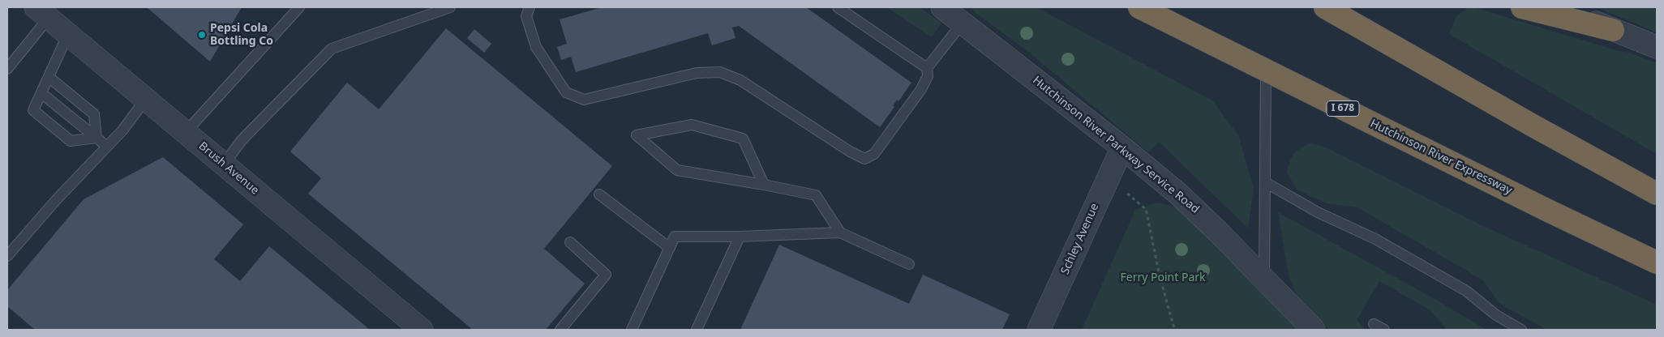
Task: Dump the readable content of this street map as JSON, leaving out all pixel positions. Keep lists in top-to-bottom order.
{
  "streets": {
    "highway": ["I 678", "Hutchinson River Expressway"],
    "street": ["Hutchinson River Parkway Service Road", "Brush Avenue", "Schley Avenue"]
  },
  "crossings": [
    ["Hutchinson River Parkway Service Road", "Schley Avenue"]
  ],
  "parks": ["Ferry Point Park"],
  "places": ["Pepsi Cola Bottling Co"]
}
